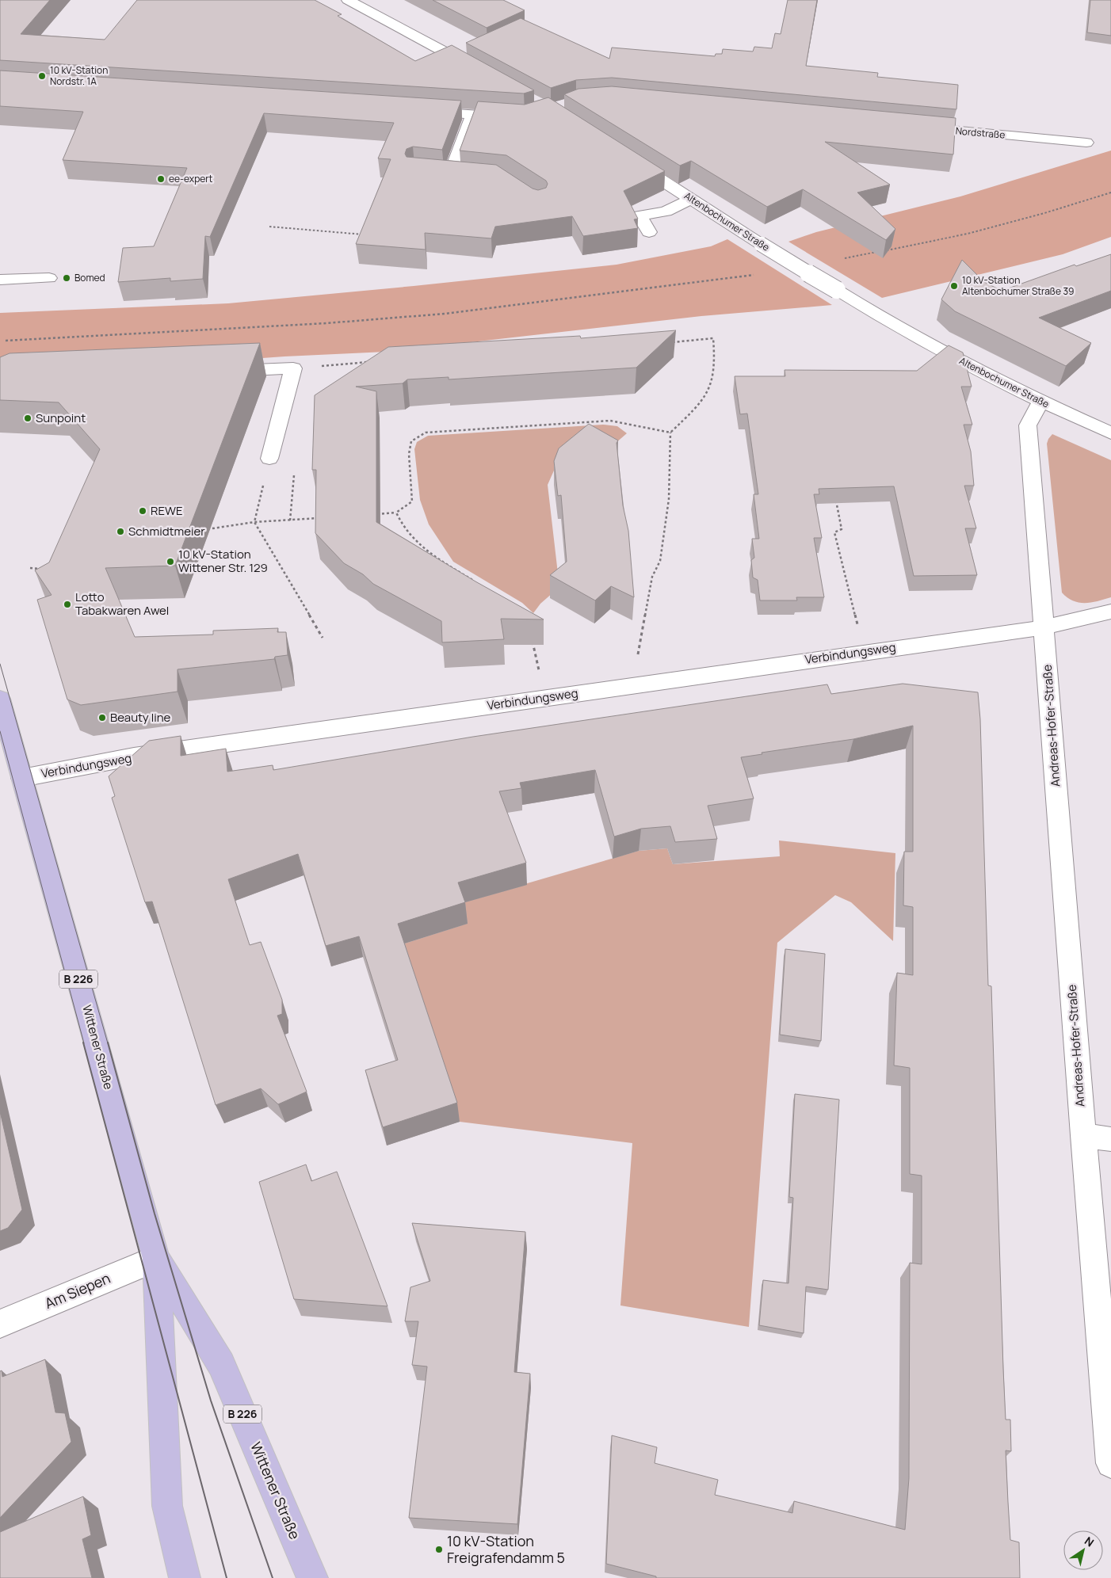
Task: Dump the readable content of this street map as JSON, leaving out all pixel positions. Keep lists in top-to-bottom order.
{
  "streets": {
    "main road": ["B 226", "Wittener Straße"],
    "street": [
      "Nordstraße",
      "Altenbochumer Straße",
      "Verbindungsweg",
      "Andreas-Hofer-Straße",
      "Am Siepen"
    ]
  },
  "crossings": [
    ["Altenbochumer Straße", "Andreas-Hofer-Straße"],
    ["Verbindungsweg", "Andreas-Hofer-Straße"],
    ["Verbindungsweg", "Wittener Straße"],
    ["Wittener Straße", "Am Siepen"]
  ],
  "places": [
    "10 kV-Station Nordstr. 1A",
    "ee-expert",
    "Bomed",
    "10 kV-Station Altenbochumer Straße 39",
    "Sunpoint",
    "REWE",
    "Schmidtmeier",
    "10 kV-Station Wittener Str. 129",
    "Lotto Tabakwaren Awel",
    "Beauty line",
    "10 kV-Station Freigrafendamm 5"
  ],
  "north": "top right"
}
